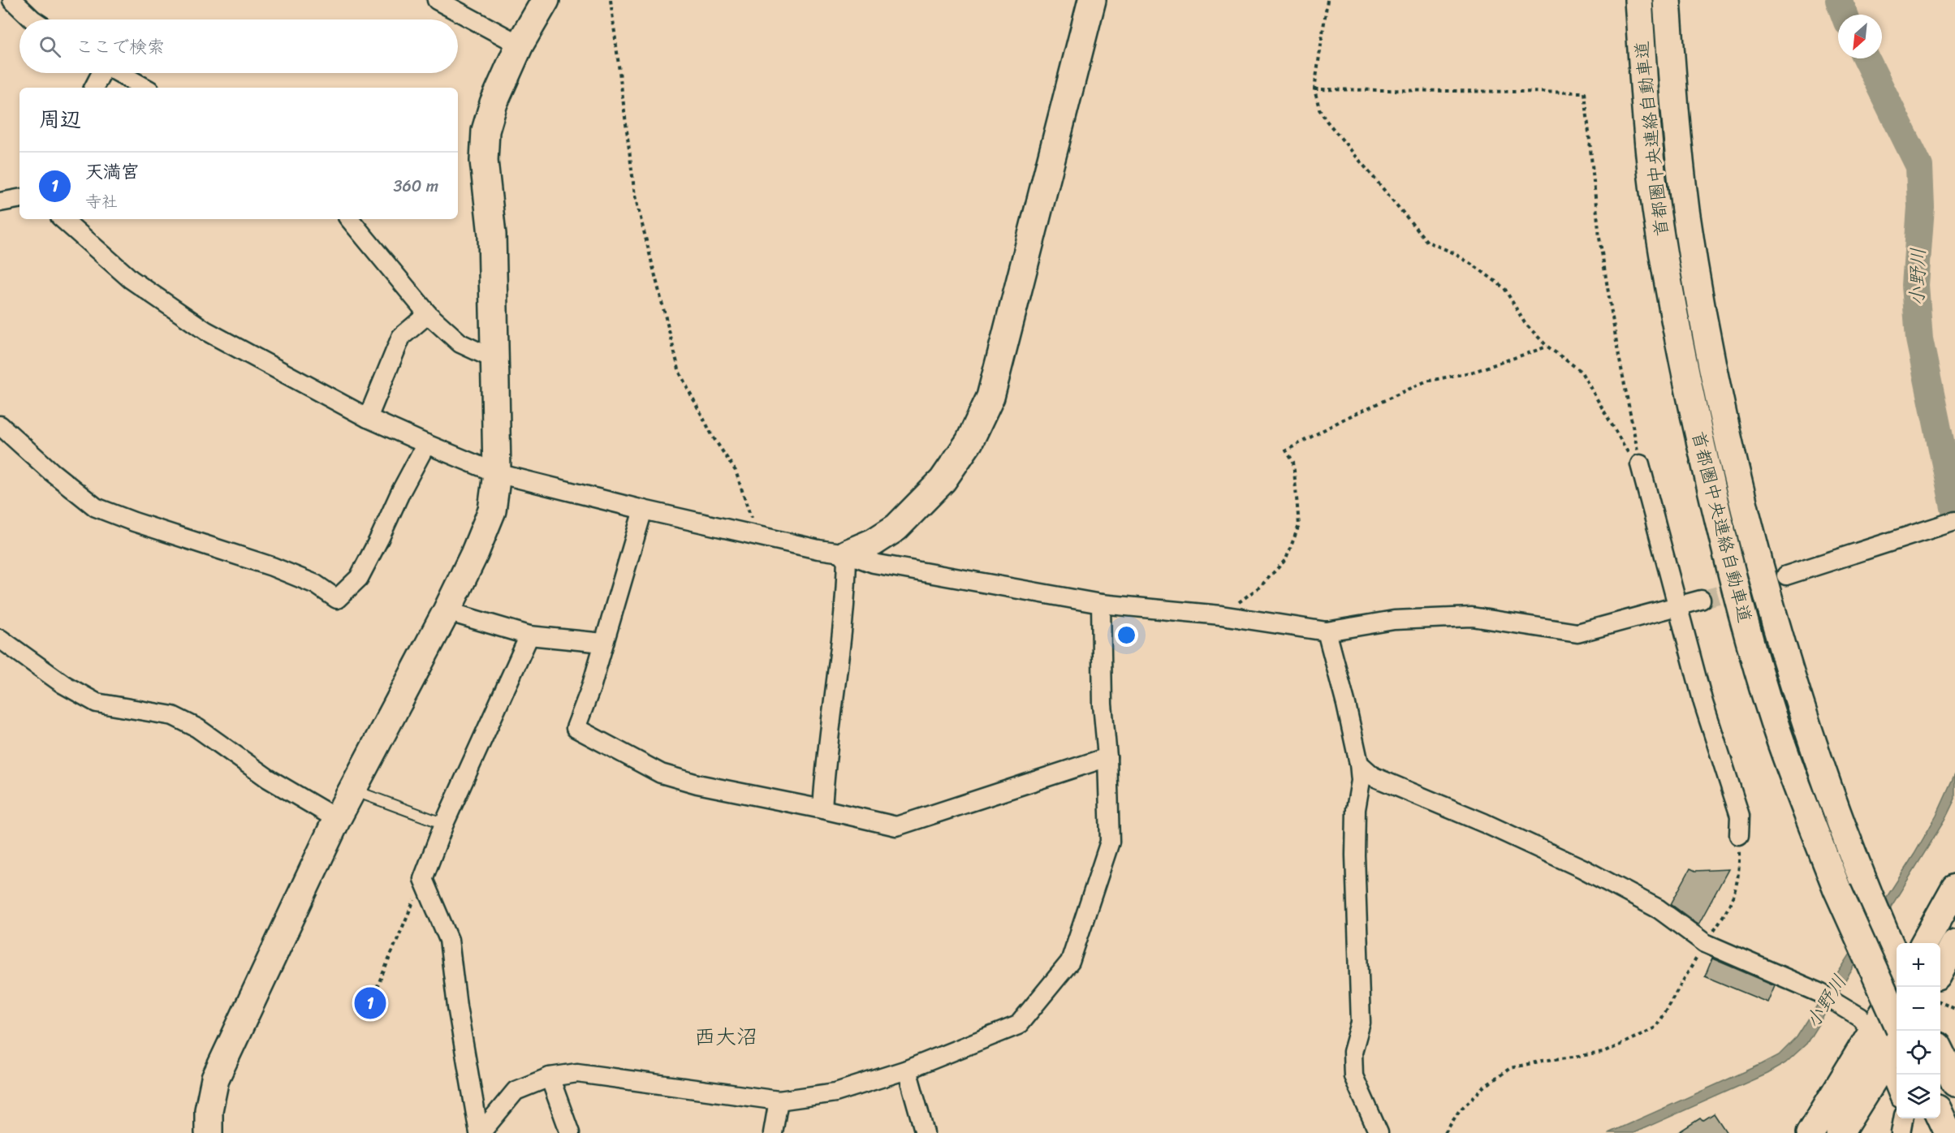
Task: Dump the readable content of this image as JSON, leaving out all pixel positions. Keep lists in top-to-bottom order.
{
  "streets": {
    "main road": ["首都圏中央連絡自動車道"]
  },
  "districts": ["西大沼"],
  "water": ["小野川"],
  "north": "bottom left",
  "page": {
    "search": "ここで検索",
    "heading": "周辺",
    "list": [
      {
        "mark": "1",
        "name": "天満宮",
        "note": "寺社",
        "value": "360 m"
      }
    ],
    "map_buttons": ["+", "−"],
    "pins": "1"
  }
}
